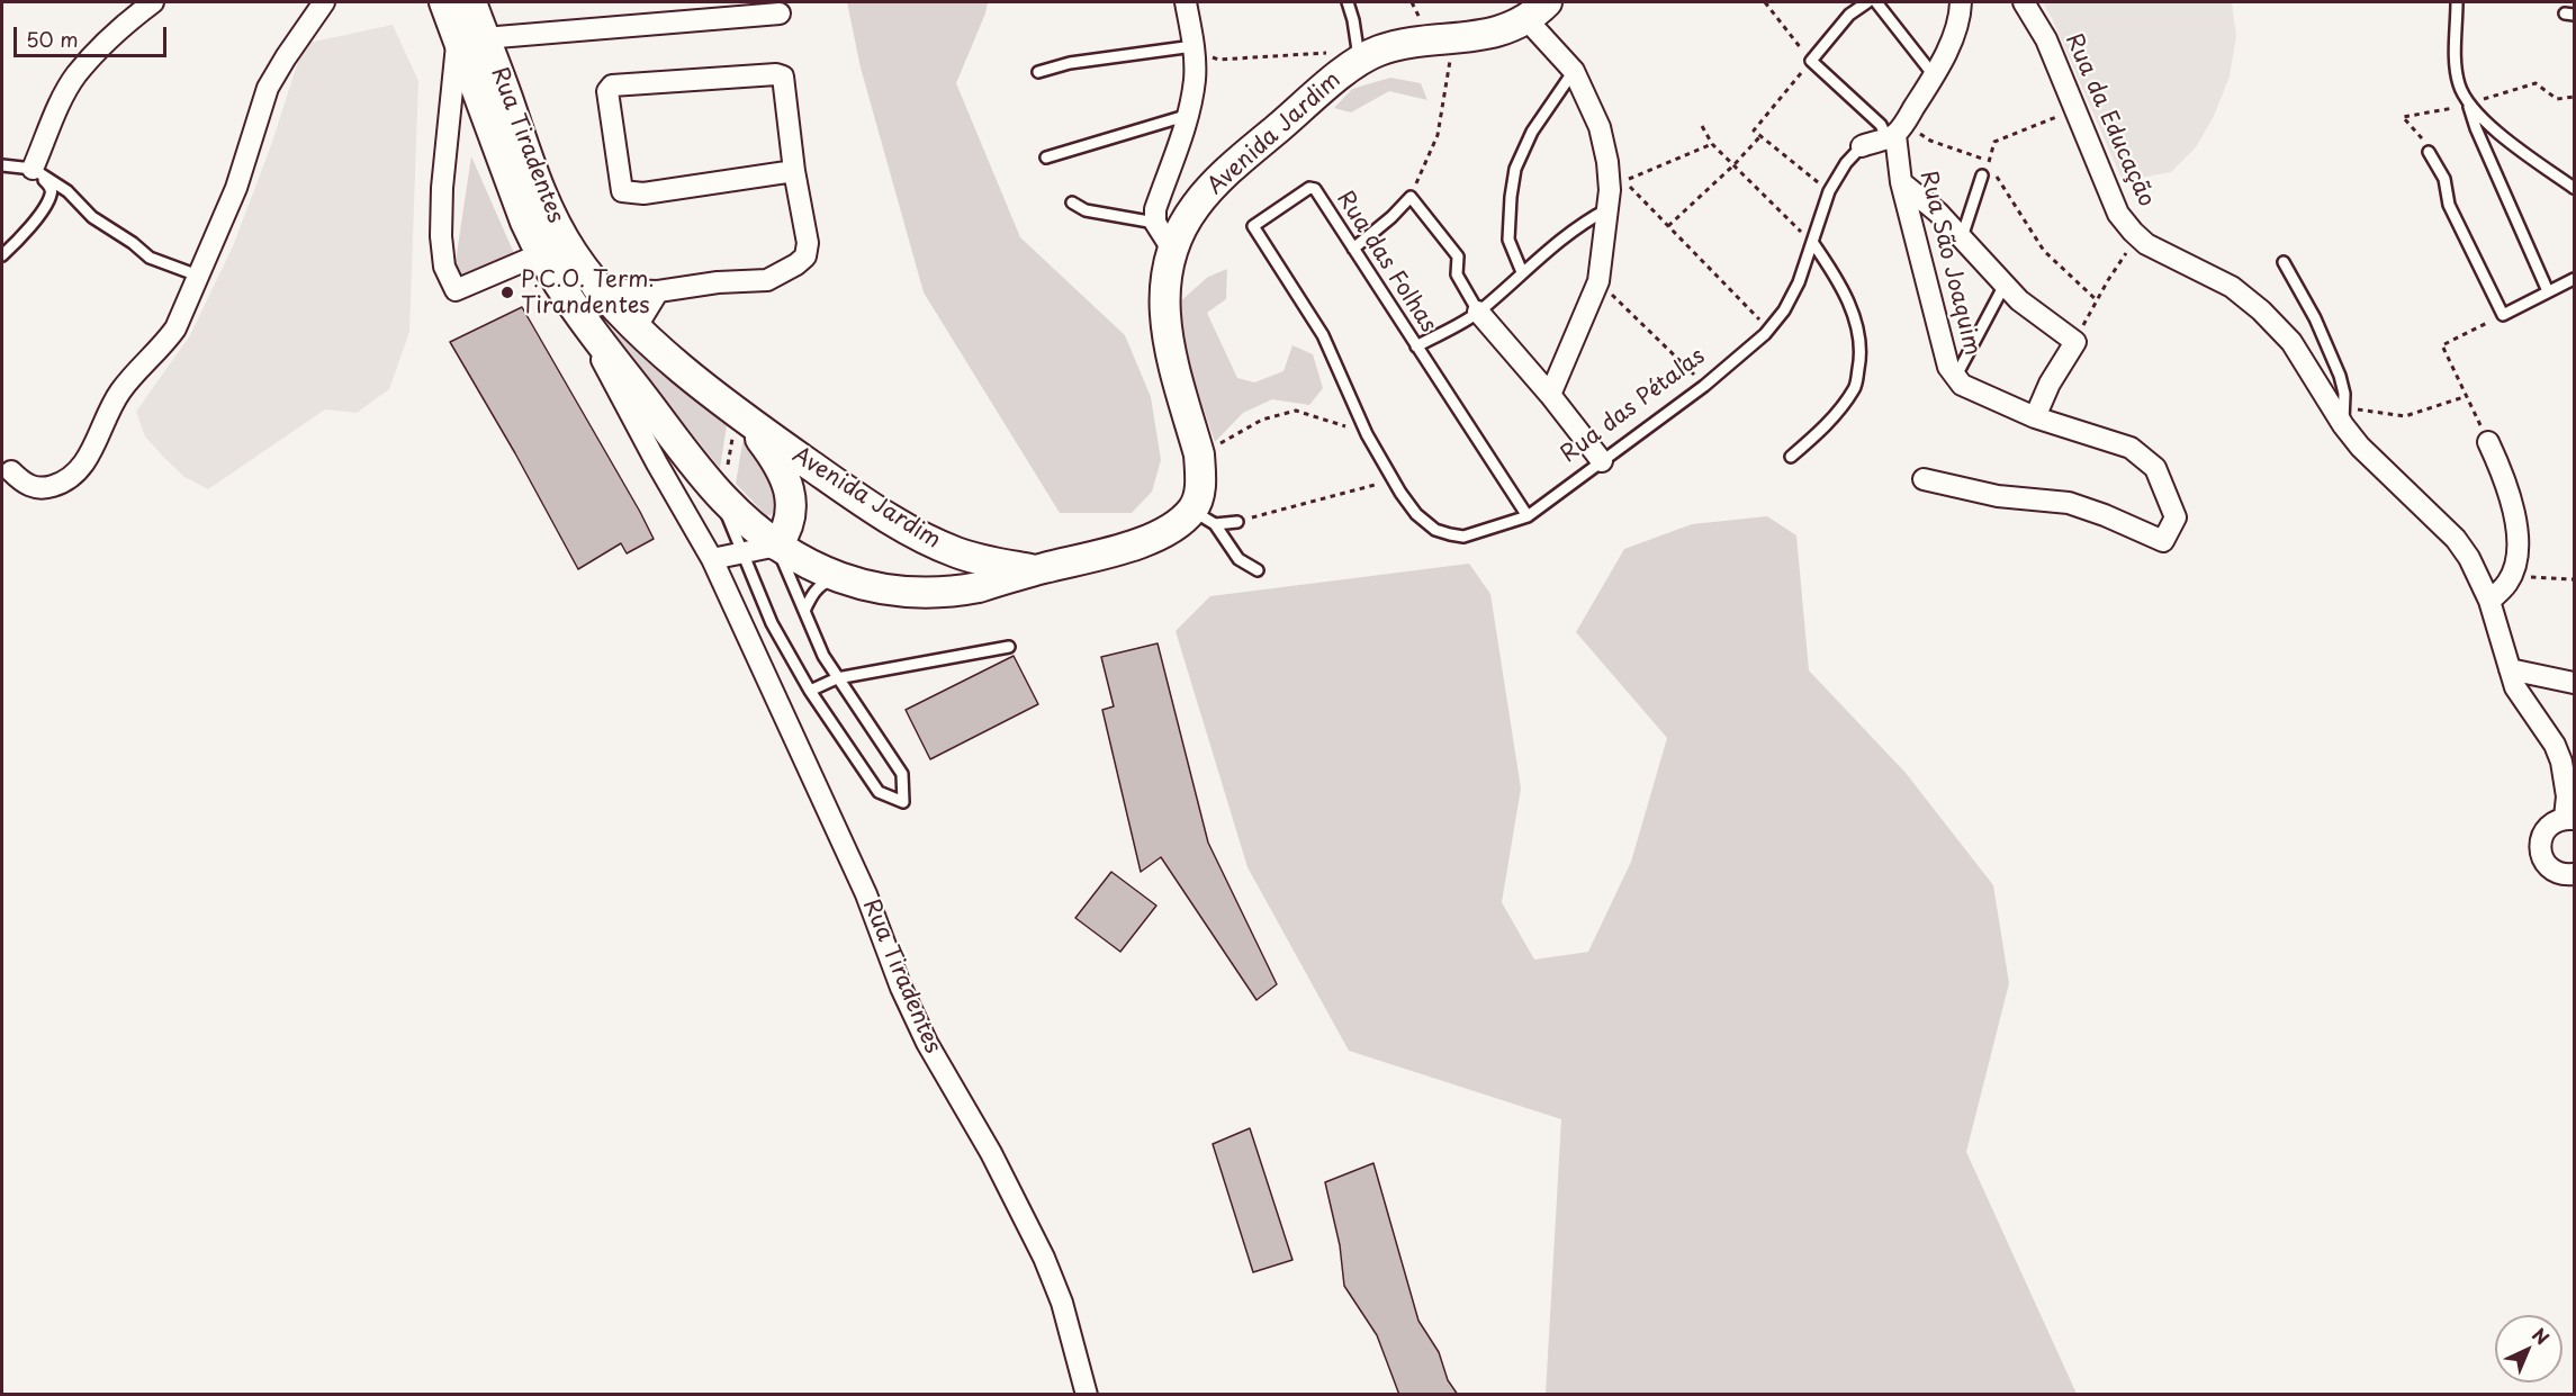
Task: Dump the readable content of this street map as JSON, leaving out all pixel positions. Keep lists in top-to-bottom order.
{
  "streets": {
    "street": [
      "Rua da Educação",
      "Avenida Jardim",
      "Rua Tiradentes",
      "Rua São Joaquim",
      "Rua das Pétalas"
    ],
    "lane": ["Rua das Folhas"]
  },
  "crossings": [
    ["Avenida Jardim", "Rua Tiradentes"],
    ["Rua das Folhas", "Rua das Pétalas"],
    ["Rua São Joaquim", "Rua das Pétalas"]
  ],
  "places": ["P.C.O. Term. Tirandentes"],
  "scale_bar": "50 m",
  "north": "top right"
}
